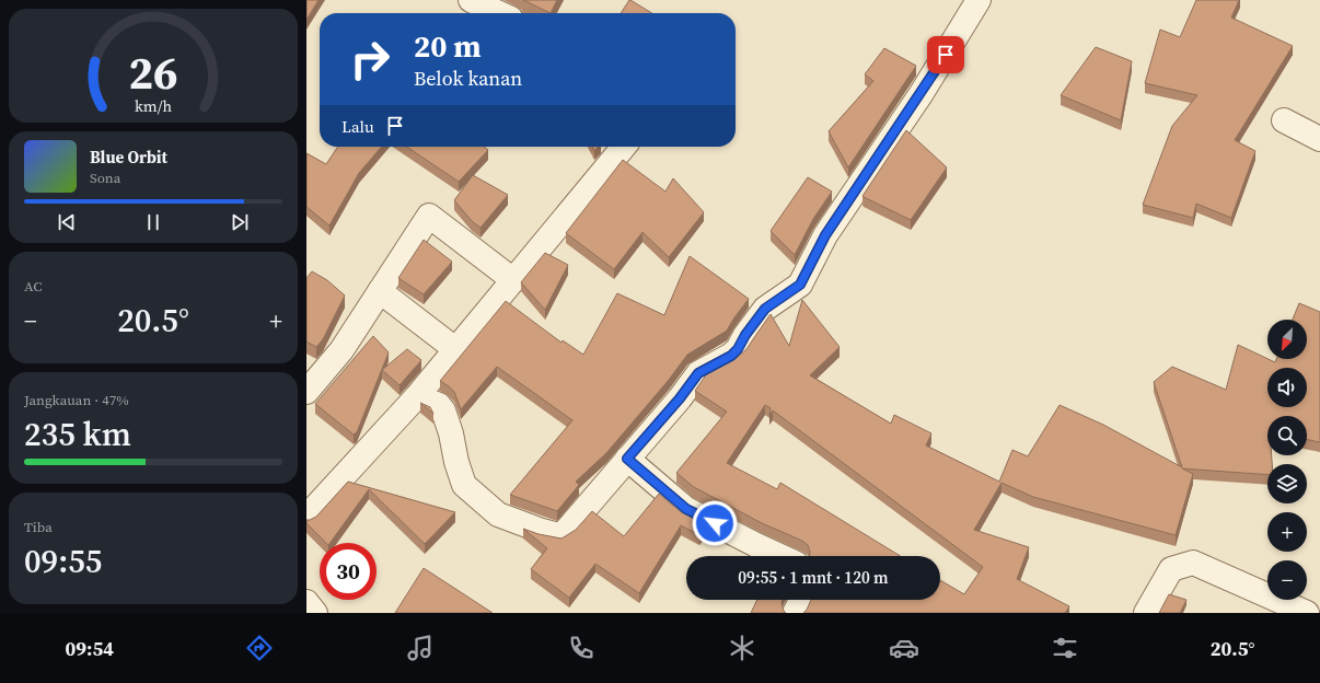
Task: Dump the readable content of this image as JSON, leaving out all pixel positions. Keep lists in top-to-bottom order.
{
  "north": "bottom left",
  "page": {
    "turn": ["20 m", "Belok kanan"],
    "then": "Lalu",
    "song": ["Blue Orbit", "Sona"],
    "tile": [
      "AC",
      ["Jangkauan · 47%", "235 km"],
      ["Tiba", "09:55"]
    ],
    "heat": ["−", "20.5°", "+"],
    "map_buttons": ["+", "−"],
    "limit": "30",
    "trip": "09:55 · 1 mnt · 120 m",
    "tabs": ["09:54", "20.5°"],
    "gauge": ["26", "km/h"]
  }
}
